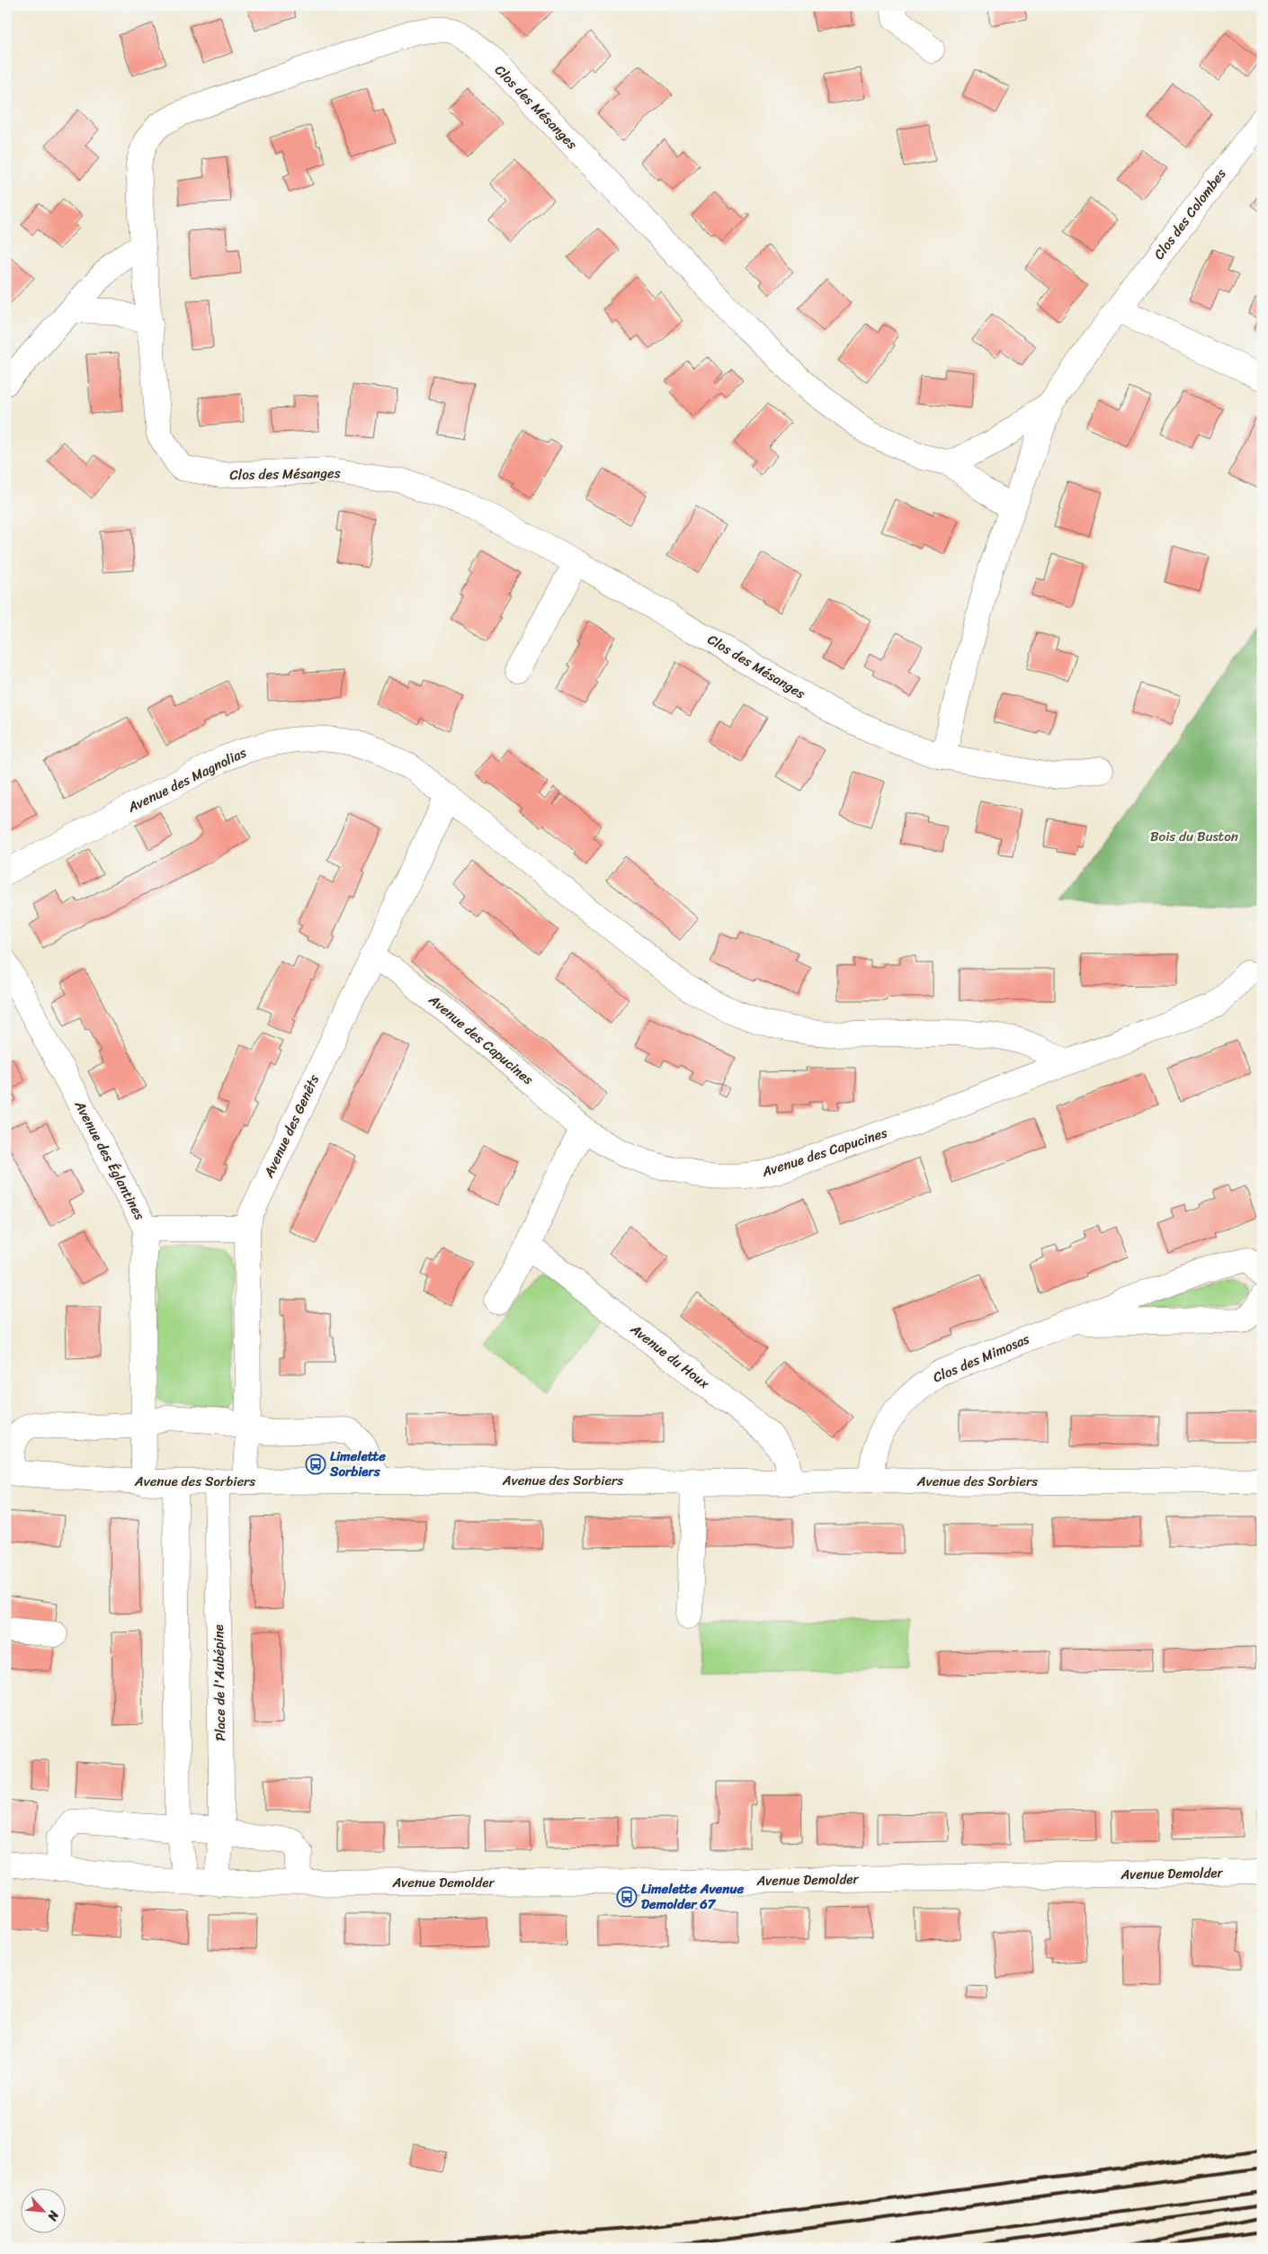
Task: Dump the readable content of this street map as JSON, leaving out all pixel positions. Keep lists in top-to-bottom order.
{
  "streets": {
    "street": [
      "Clos des Mésanges",
      "Clos des Colombes",
      "Avenue des Magnolias",
      "Avenue des Capucines",
      "Avenue des Genêts",
      "Avenue des Églantines",
      "Avenue du Houx",
      "Clos des Mimosas",
      "Avenue des Sorbiers",
      "Place de l'Aubépine",
      "Avenue Demolder"
    ]
  },
  "crossings": [
    ["Avenue des Magnolias", "Avenue des Genêts"],
    ["Avenue des Capucines", "Avenue des Genêts"],
    ["Avenue des Genêts", "Avenue des Sorbiers"],
    ["Avenue des Églantines", "Avenue des Sorbiers"],
    ["Avenue du Houx", "Avenue des Sorbiers"],
    ["Clos des Mimosas", "Avenue des Sorbiers"],
    ["Avenue des Sorbiers", "Place de l'Aubépine"],
    ["Place de l'Aubépine", "Avenue Demolder"]
  ],
  "parks": ["Bois du Buston"],
  "places": {
    "bus stop": ["Limelette Sorbiers", "Limelette Avenue Demolder 67"]
  },
  "north": "bottom right"
}
